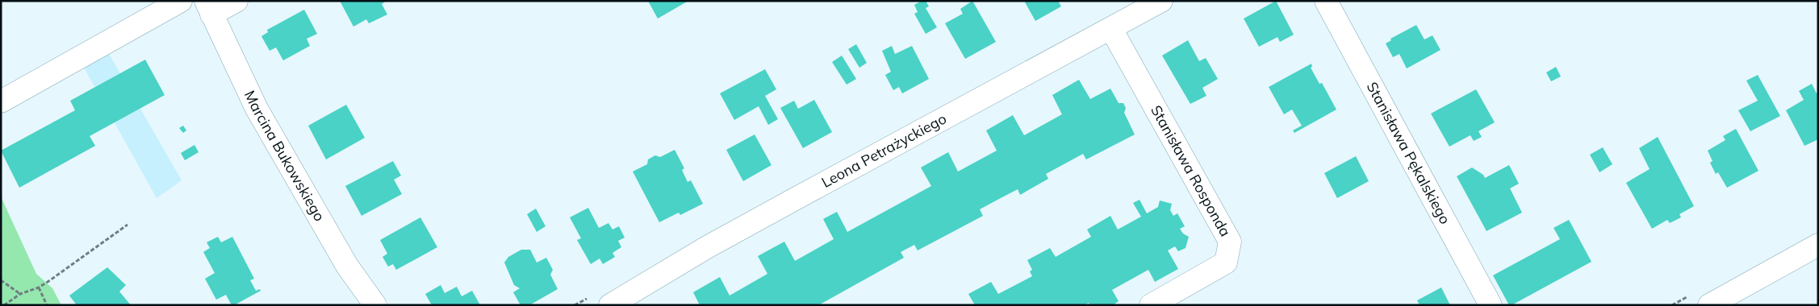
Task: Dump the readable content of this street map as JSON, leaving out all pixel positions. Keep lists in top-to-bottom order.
{
  "streets": {
    "street": [
      "Leona Petrażyckiego",
      "Stanisława Pękalskiego",
      "Marcina Bukowskiego",
      "Stanisława Rosponda"
    ]
  },
  "crossings": [
    ["Leona Petrażyckiego", "Stanisława Rosponda"]
  ]
}
